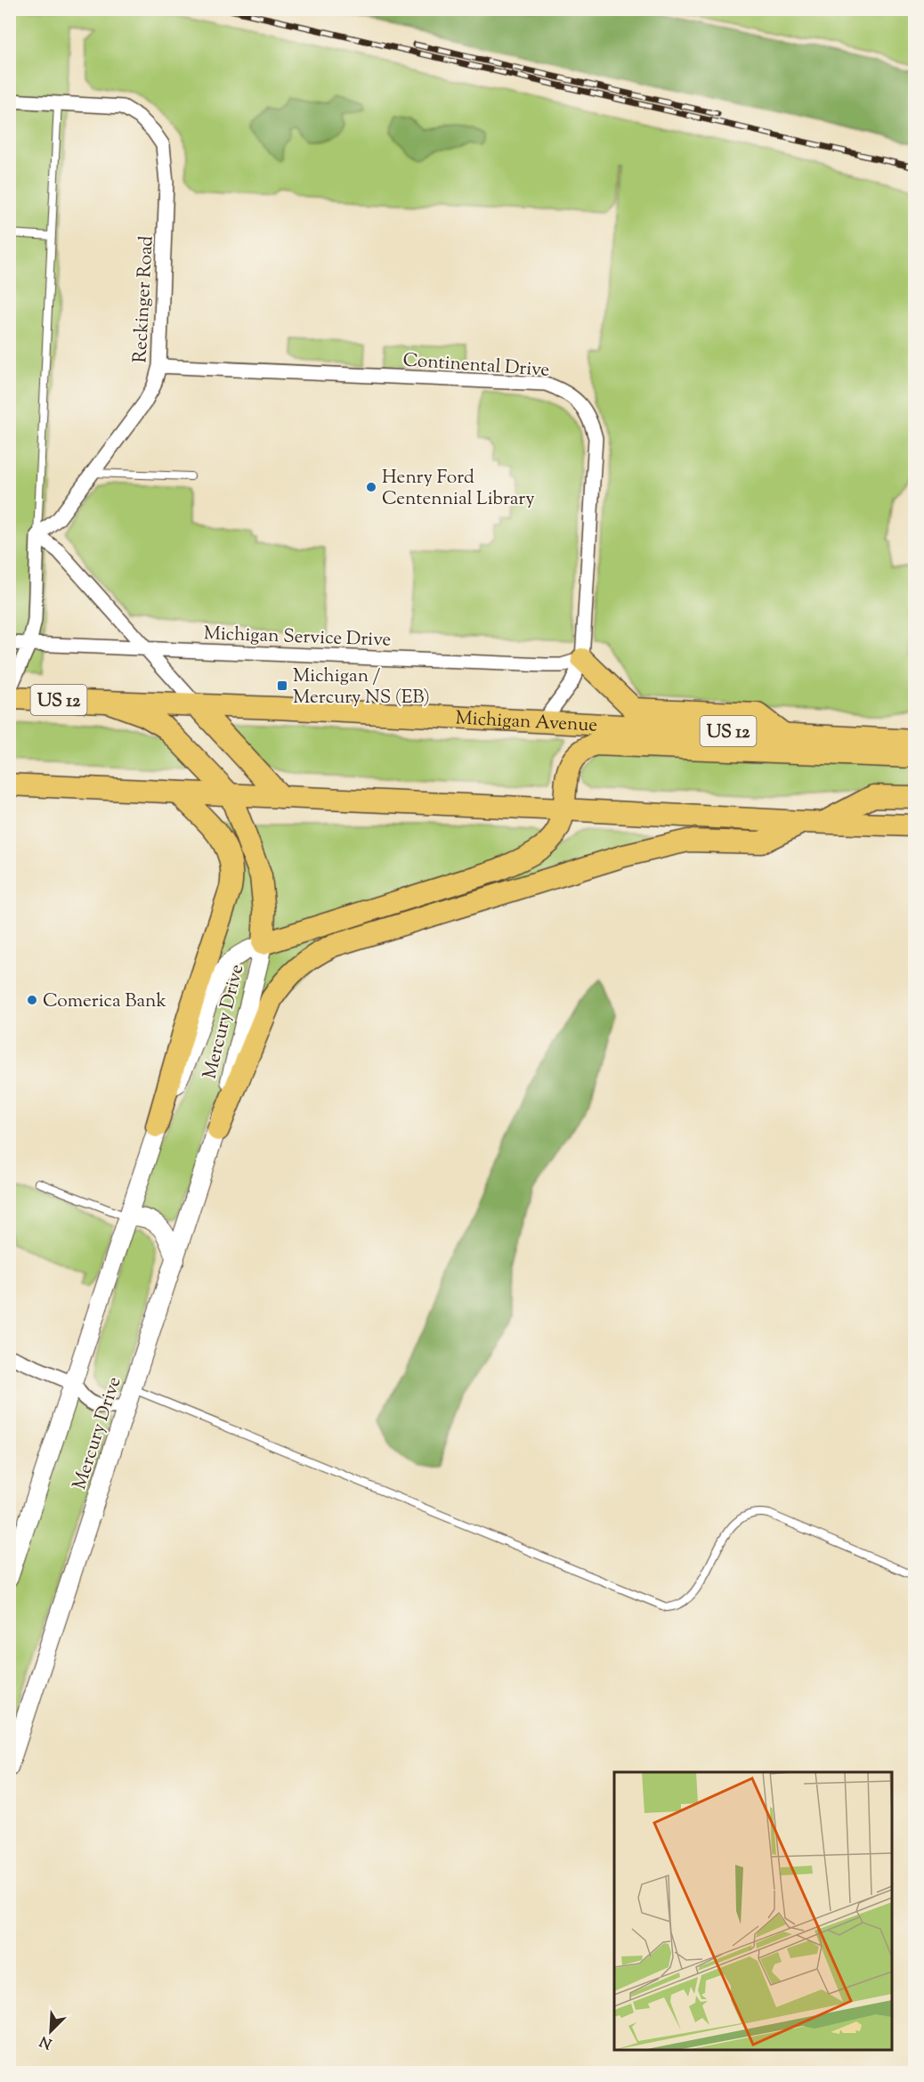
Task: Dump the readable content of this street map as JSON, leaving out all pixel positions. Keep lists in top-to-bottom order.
{
  "streets": {
    "main road": ["US 12", "Michigan Avenue"],
    "street": [
      "Reckinger Road",
      "Continental Drive",
      "Michigan Service Drive",
      "Mercury Drive"
    ]
  },
  "crossings": [
    ["Reckinger Road", "Continental Drive"],
    ["Continental Drive", "Michigan Service Drive"],
    ["Continental Drive", "Michigan Avenue"]
  ],
  "places": {
    "other": ["Henry Ford Centennial Library", "Comerica Bank"],
    "transit": ["Michigan / Mercury NS (EB)"]
  },
  "north": "bottom left"
}
